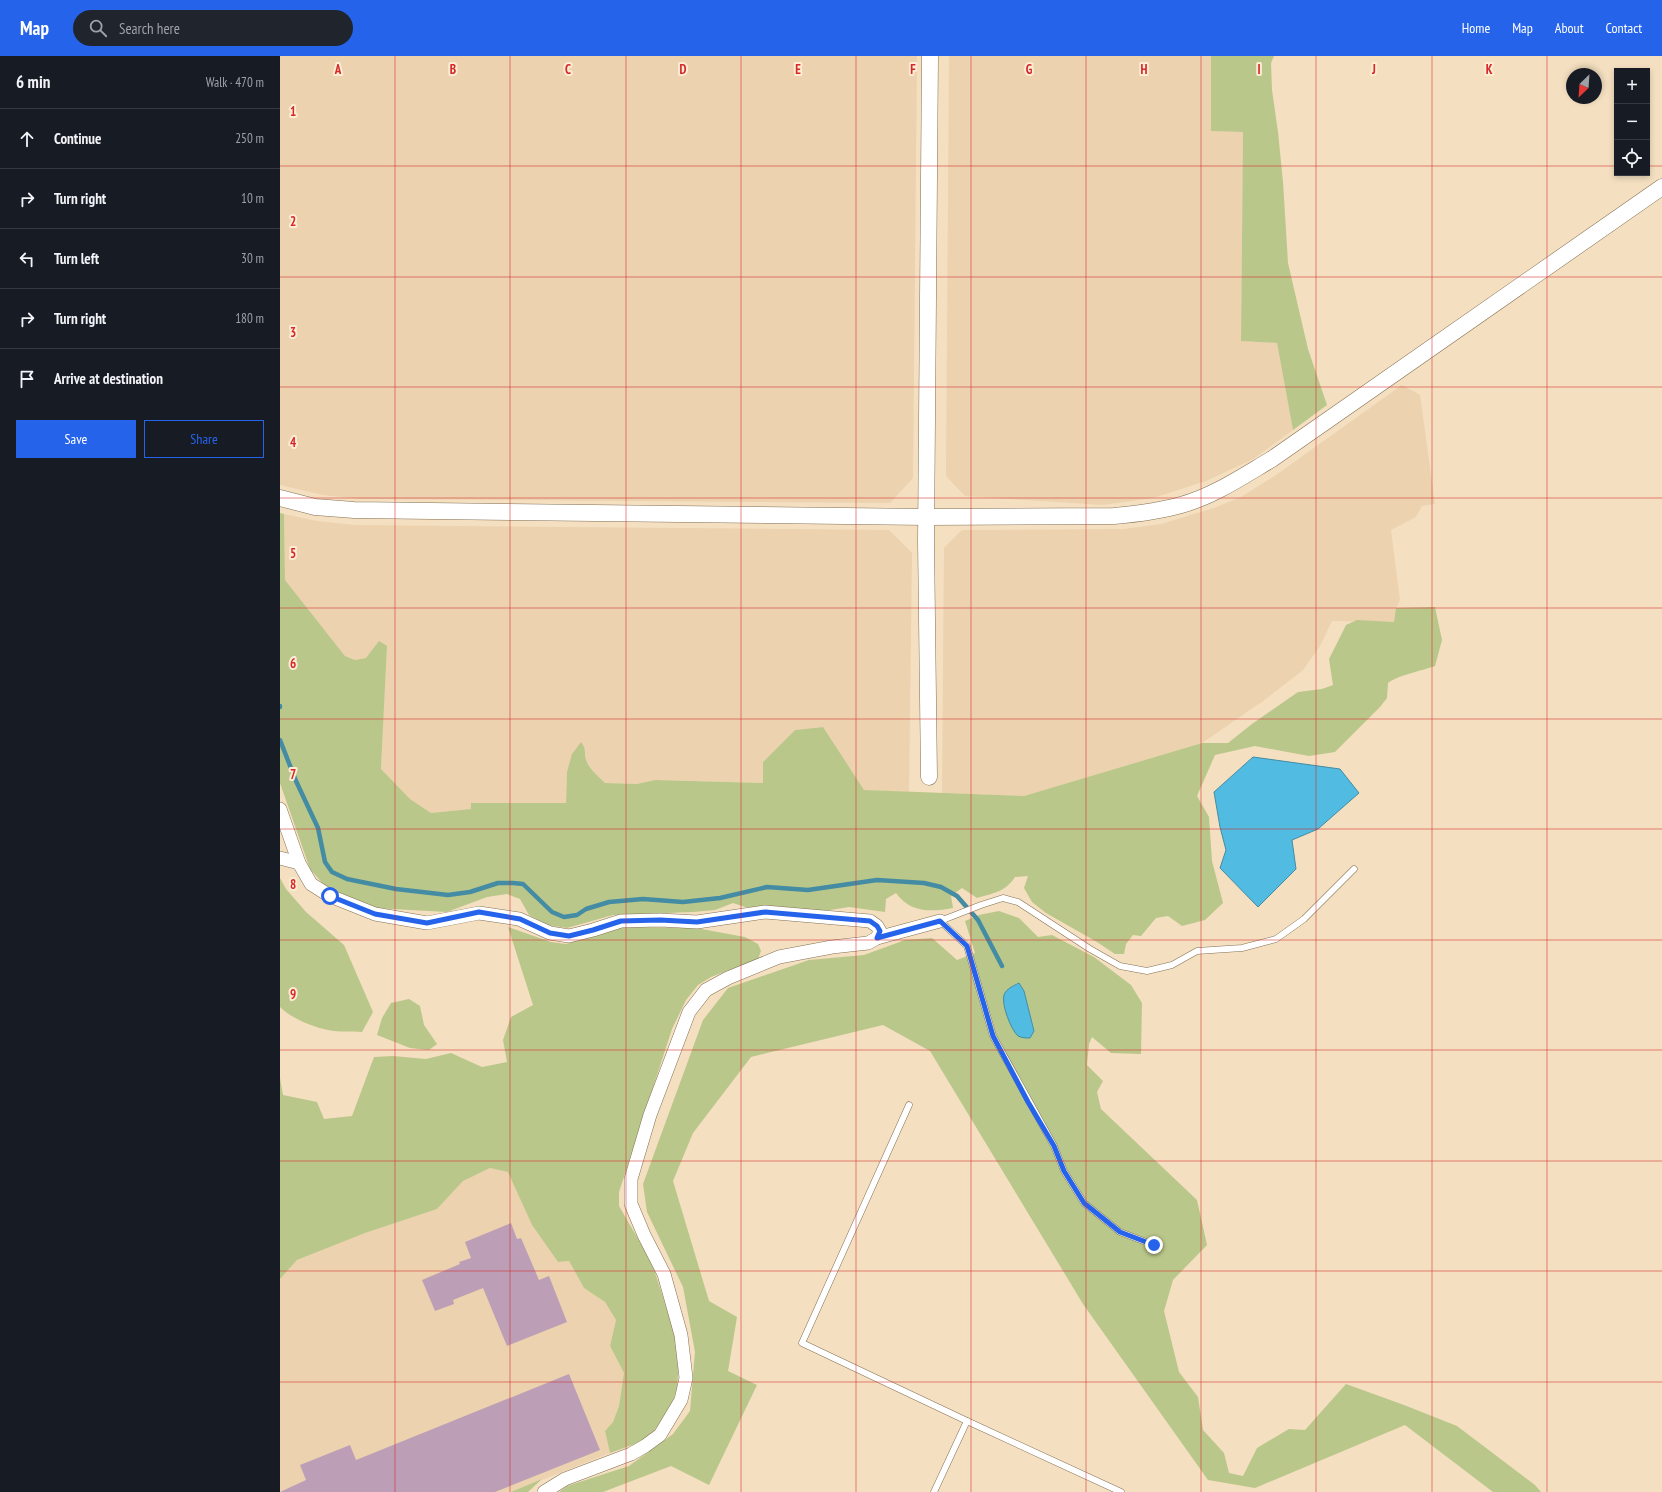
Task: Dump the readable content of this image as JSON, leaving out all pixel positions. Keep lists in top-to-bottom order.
{
  "north": "bottom left",
  "page": {
    "header": "Map",
    "search": "Search here",
    "nav": [
      "Home",
      "Map",
      "About",
      "Contact"
    ],
    "heading": ["6 min", "Walk · 470 m"],
    "map_buttons": ["+", "−"],
    "list": [
      ["Continue", "250 m"],
      ["Turn right", "10 m"],
      ["Turn left", "30 m"],
      ["Turn right", "180 m"],
      "Arrive at destination"
    ],
    "buttons": ["Save", "Share"]
  },
  "grid": {
    "columns": [
      "A",
      "B",
      "C",
      "D",
      "E",
      "F",
      "G",
      "H",
      "I",
      "J",
      "K"
    ],
    "rows": [
      "1",
      "2",
      "3",
      "4",
      "5",
      "6",
      "7",
      "8",
      "9"
    ]
  }
}
